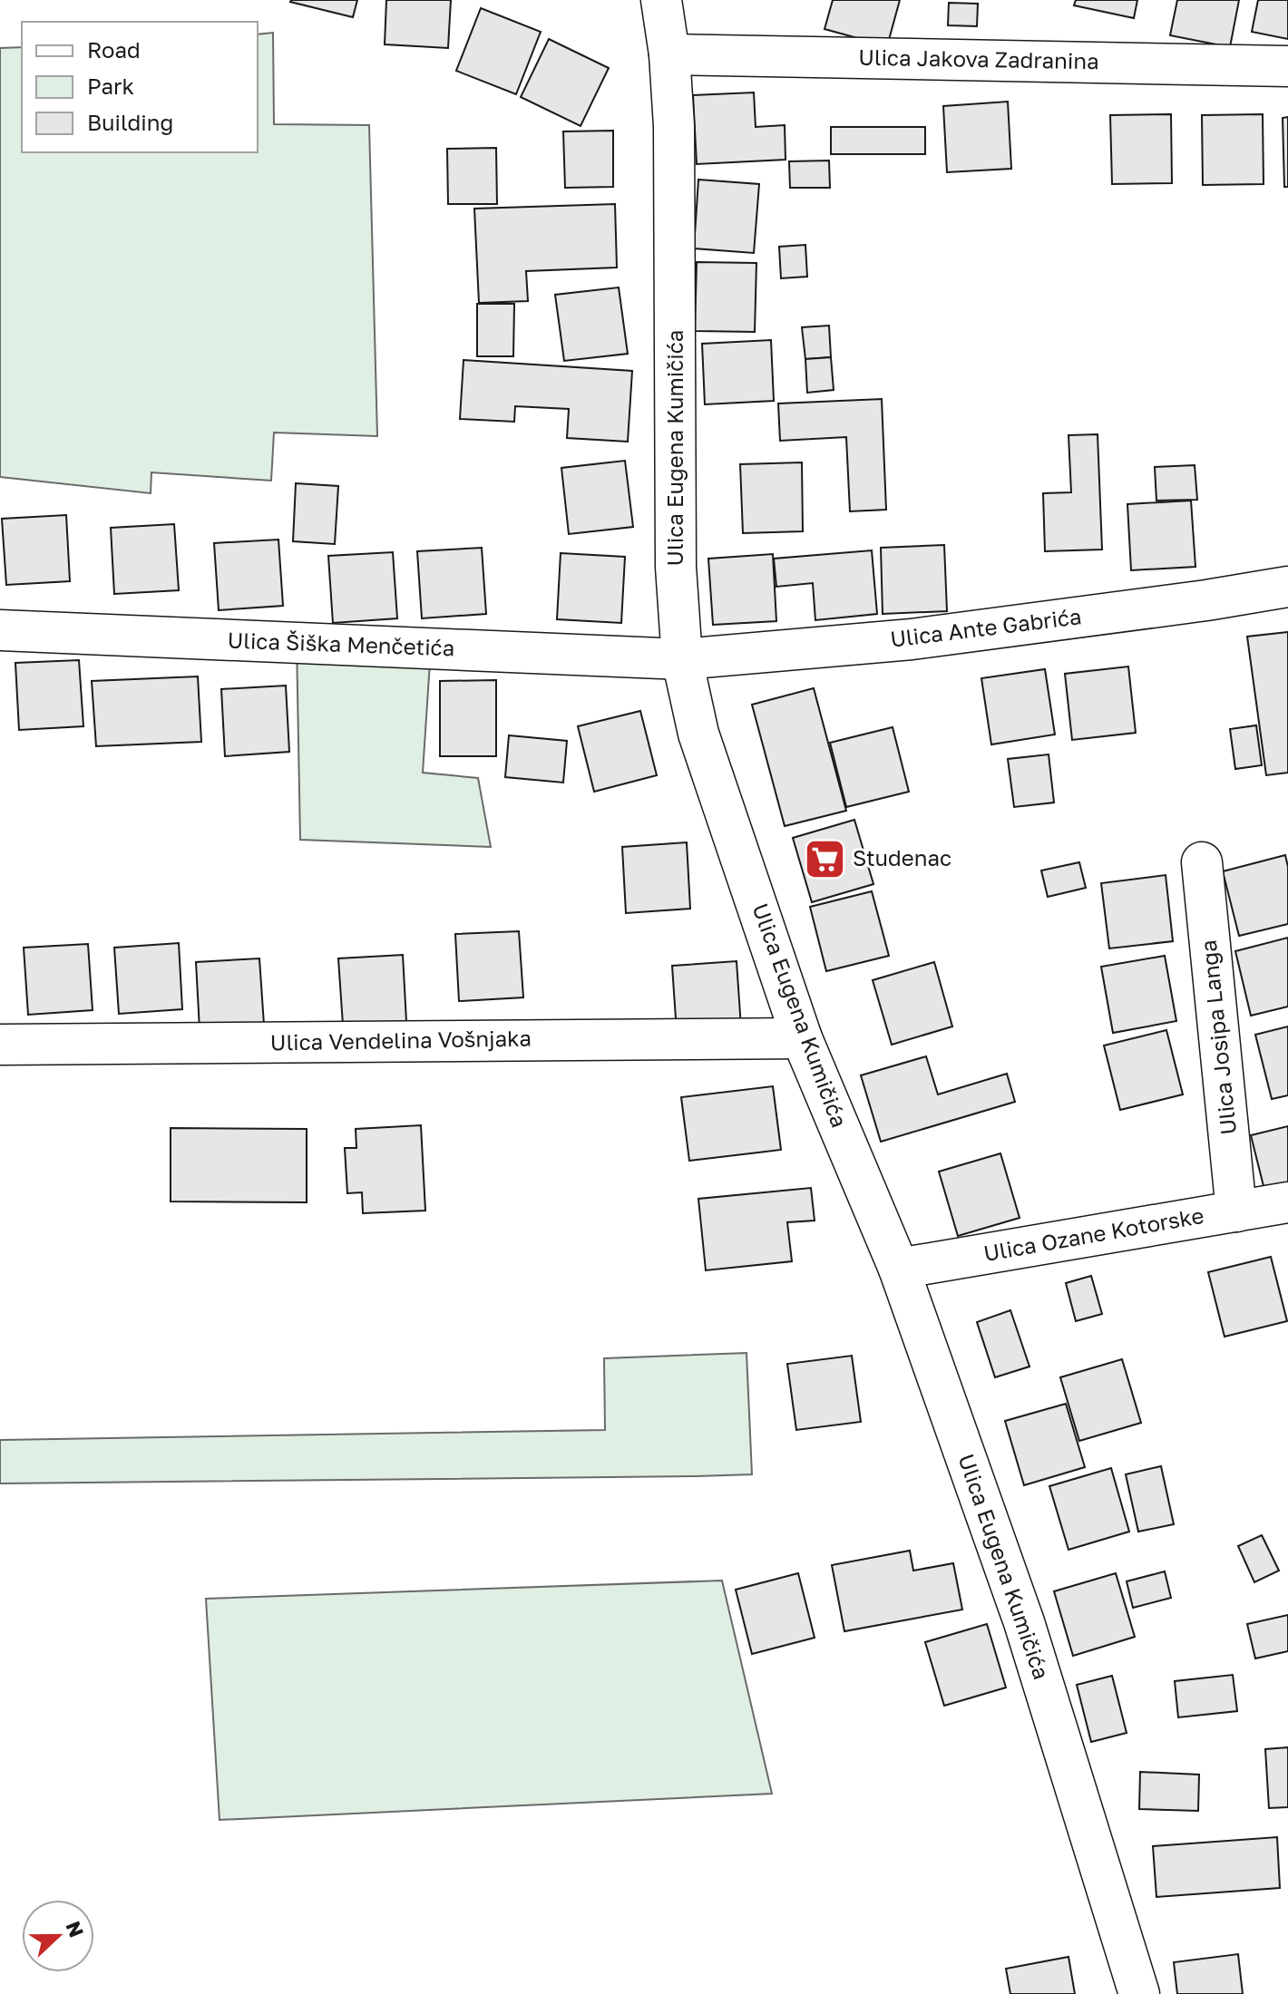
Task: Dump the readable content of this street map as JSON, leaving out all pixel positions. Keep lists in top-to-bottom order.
{
  "streets": {
    "street": [
      "Ulica Jakova Zadranina",
      "Ulica Eugena Kumičića",
      "Ulica Ante Gabrića",
      "Ulica Šiška Menčetića",
      "Ulica Josipa Langa",
      "Ulica Vendelina Vošnjaka",
      "Ulica Ozane Kotorske"
    ]
  },
  "crossings": [
    ["Ulica Jakova Zadranina", "Ulica Eugena Kumičića"],
    ["Ulica Eugena Kumičića", "Ulica Ante Gabrića"],
    ["Ulica Eugena Kumičića", "Ulica Šiška Menčetića"],
    ["Ulica Eugena Kumičića", "Ulica Vendelina Vošnjaka"],
    ["Ulica Eugena Kumičića", "Ulica Ozane Kotorske"],
    ["Ulica Ante Gabrića", "Ulica Šiška Menčetića"],
    ["Ulica Josipa Langa", "Ulica Ozane Kotorske"]
  ],
  "places": {
    "supermarket": ["Studenac"]
  },
  "legend": ["Road", "Park", "Building"],
  "north": "right"
}
